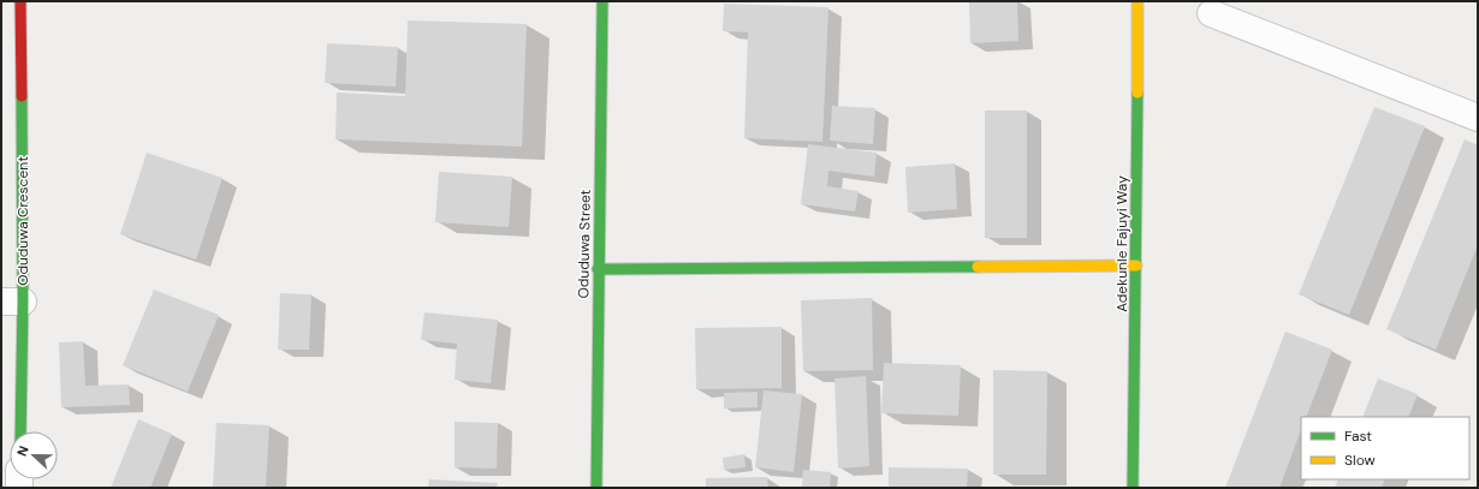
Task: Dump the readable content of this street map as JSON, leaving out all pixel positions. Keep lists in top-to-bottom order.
{
  "streets": {
    "street": ["Oduduwa Crescent", "Oduduwa Street", "Adekunle Fajuyi Way"]
  },
  "legend": ["Fast", "Slow"],
  "north": "left"
}
